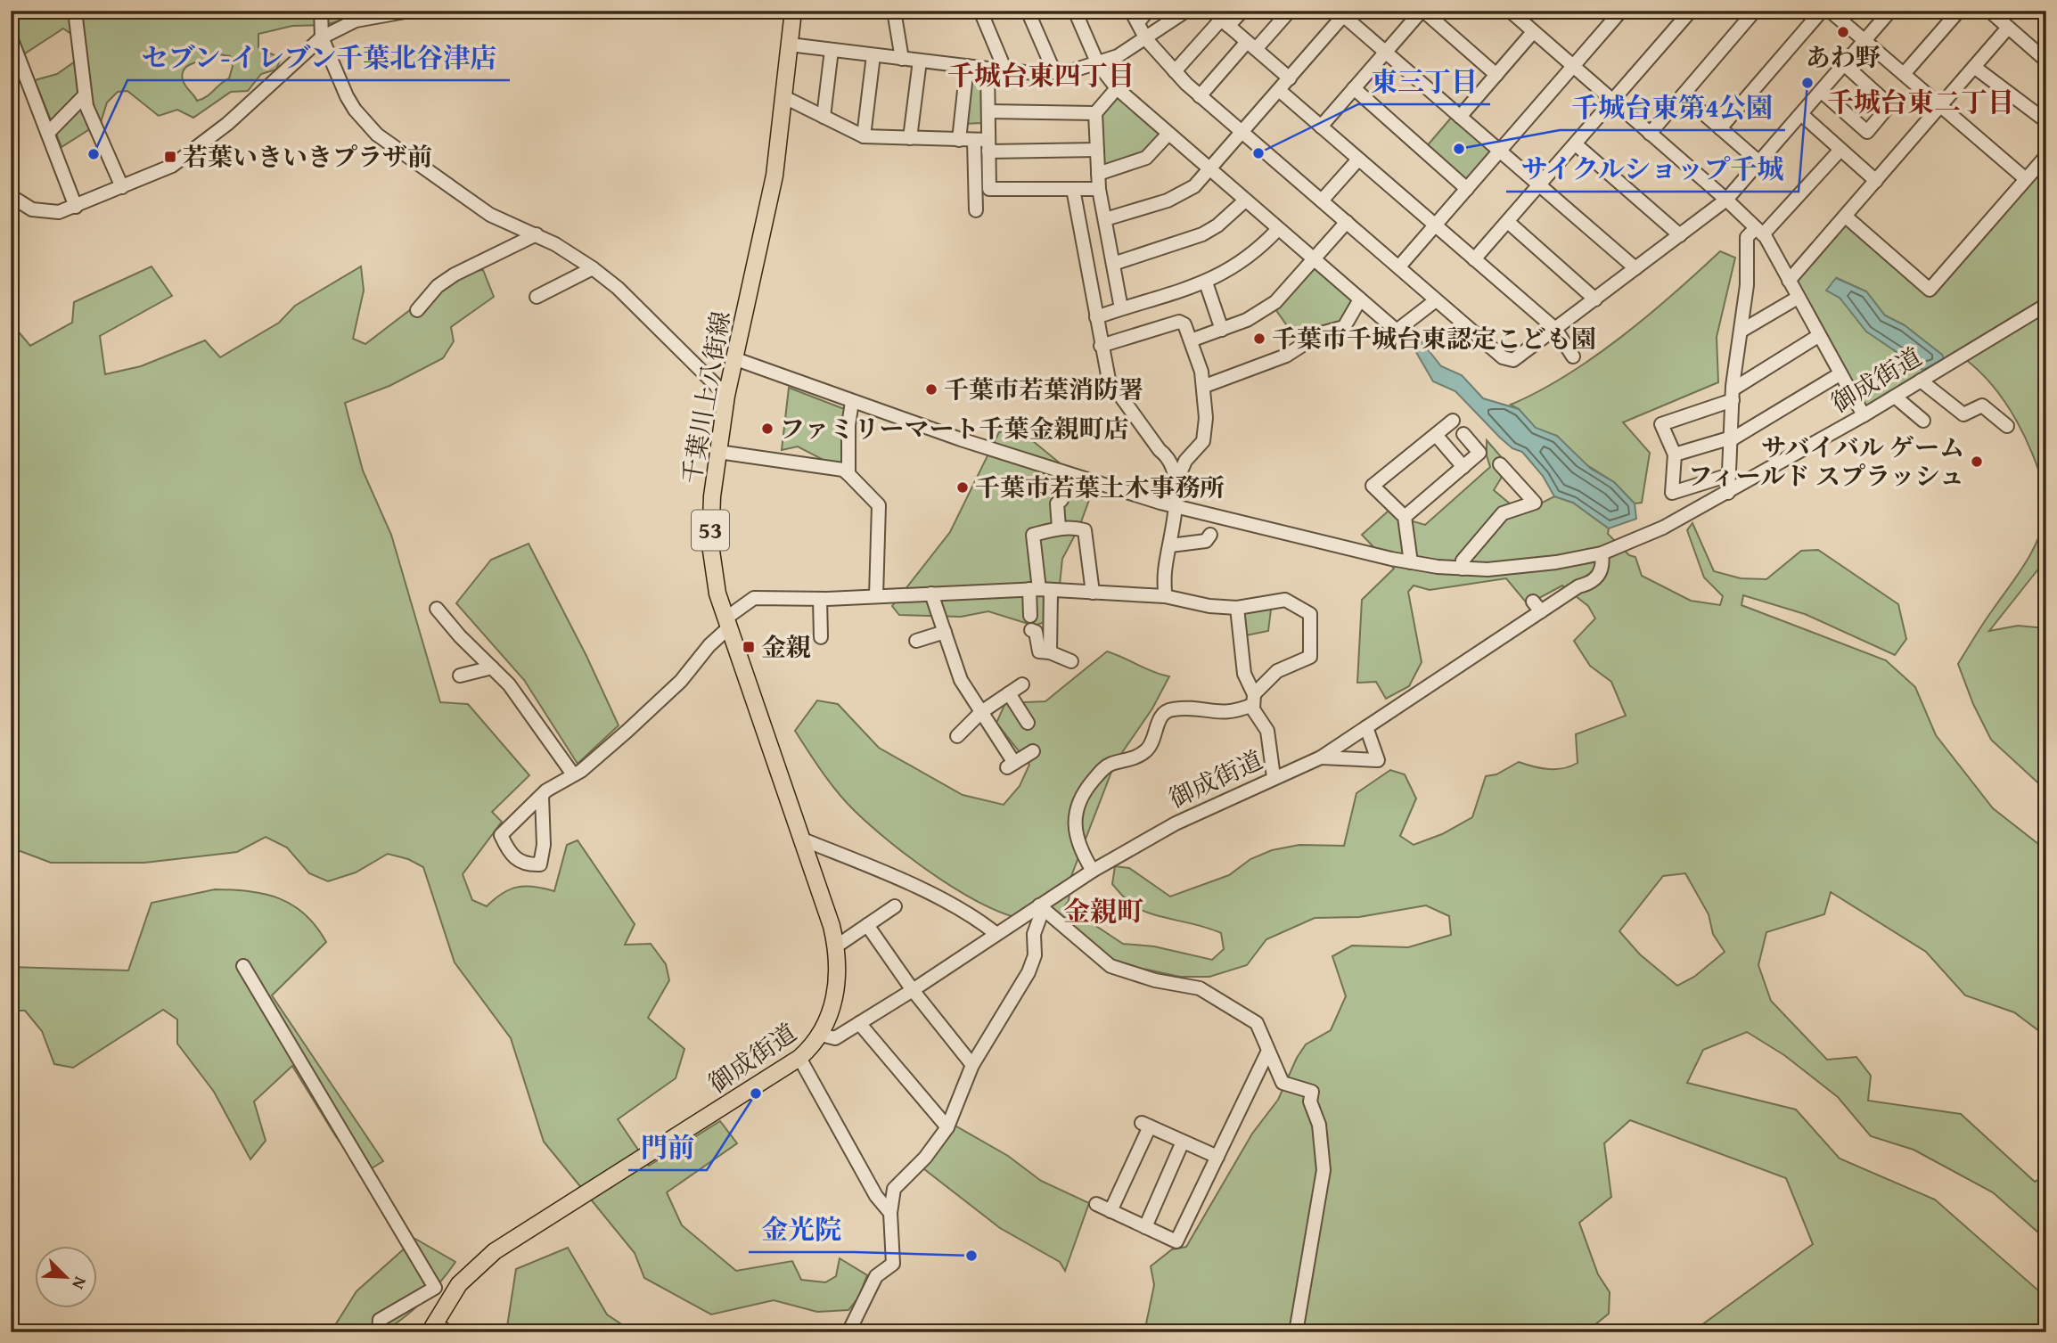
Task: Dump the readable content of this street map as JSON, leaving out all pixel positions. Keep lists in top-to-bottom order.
{
  "streets": {
    "main road": ["御成街道", "千葉川上八街線", "53"]
  },
  "crossings": [
    ["御成街道", "千葉川上八街線"]
  ],
  "districts": ["千城台東四丁目", "千城台東二丁目", "金親町"],
  "places": {
    "other": [
      "あわ野",
      "サイクルショップ千城",
      "千城台東第4公園",
      "東三丁目",
      "セブン-イレブン千葉北谷津店",
      "千葉市千城台東認定こども園",
      "千葉市若葉消防署",
      "ファミリーマート千葉金親町店",
      "サバイバル ゲーム フィールド スプラッシュ",
      "千葉市若葉土木事務所",
      "門前",
      "金光院"
    ],
    "transit": ["若葉いきいきプラザ前", "金親"]
  },
  "north": "bottom right"
}
